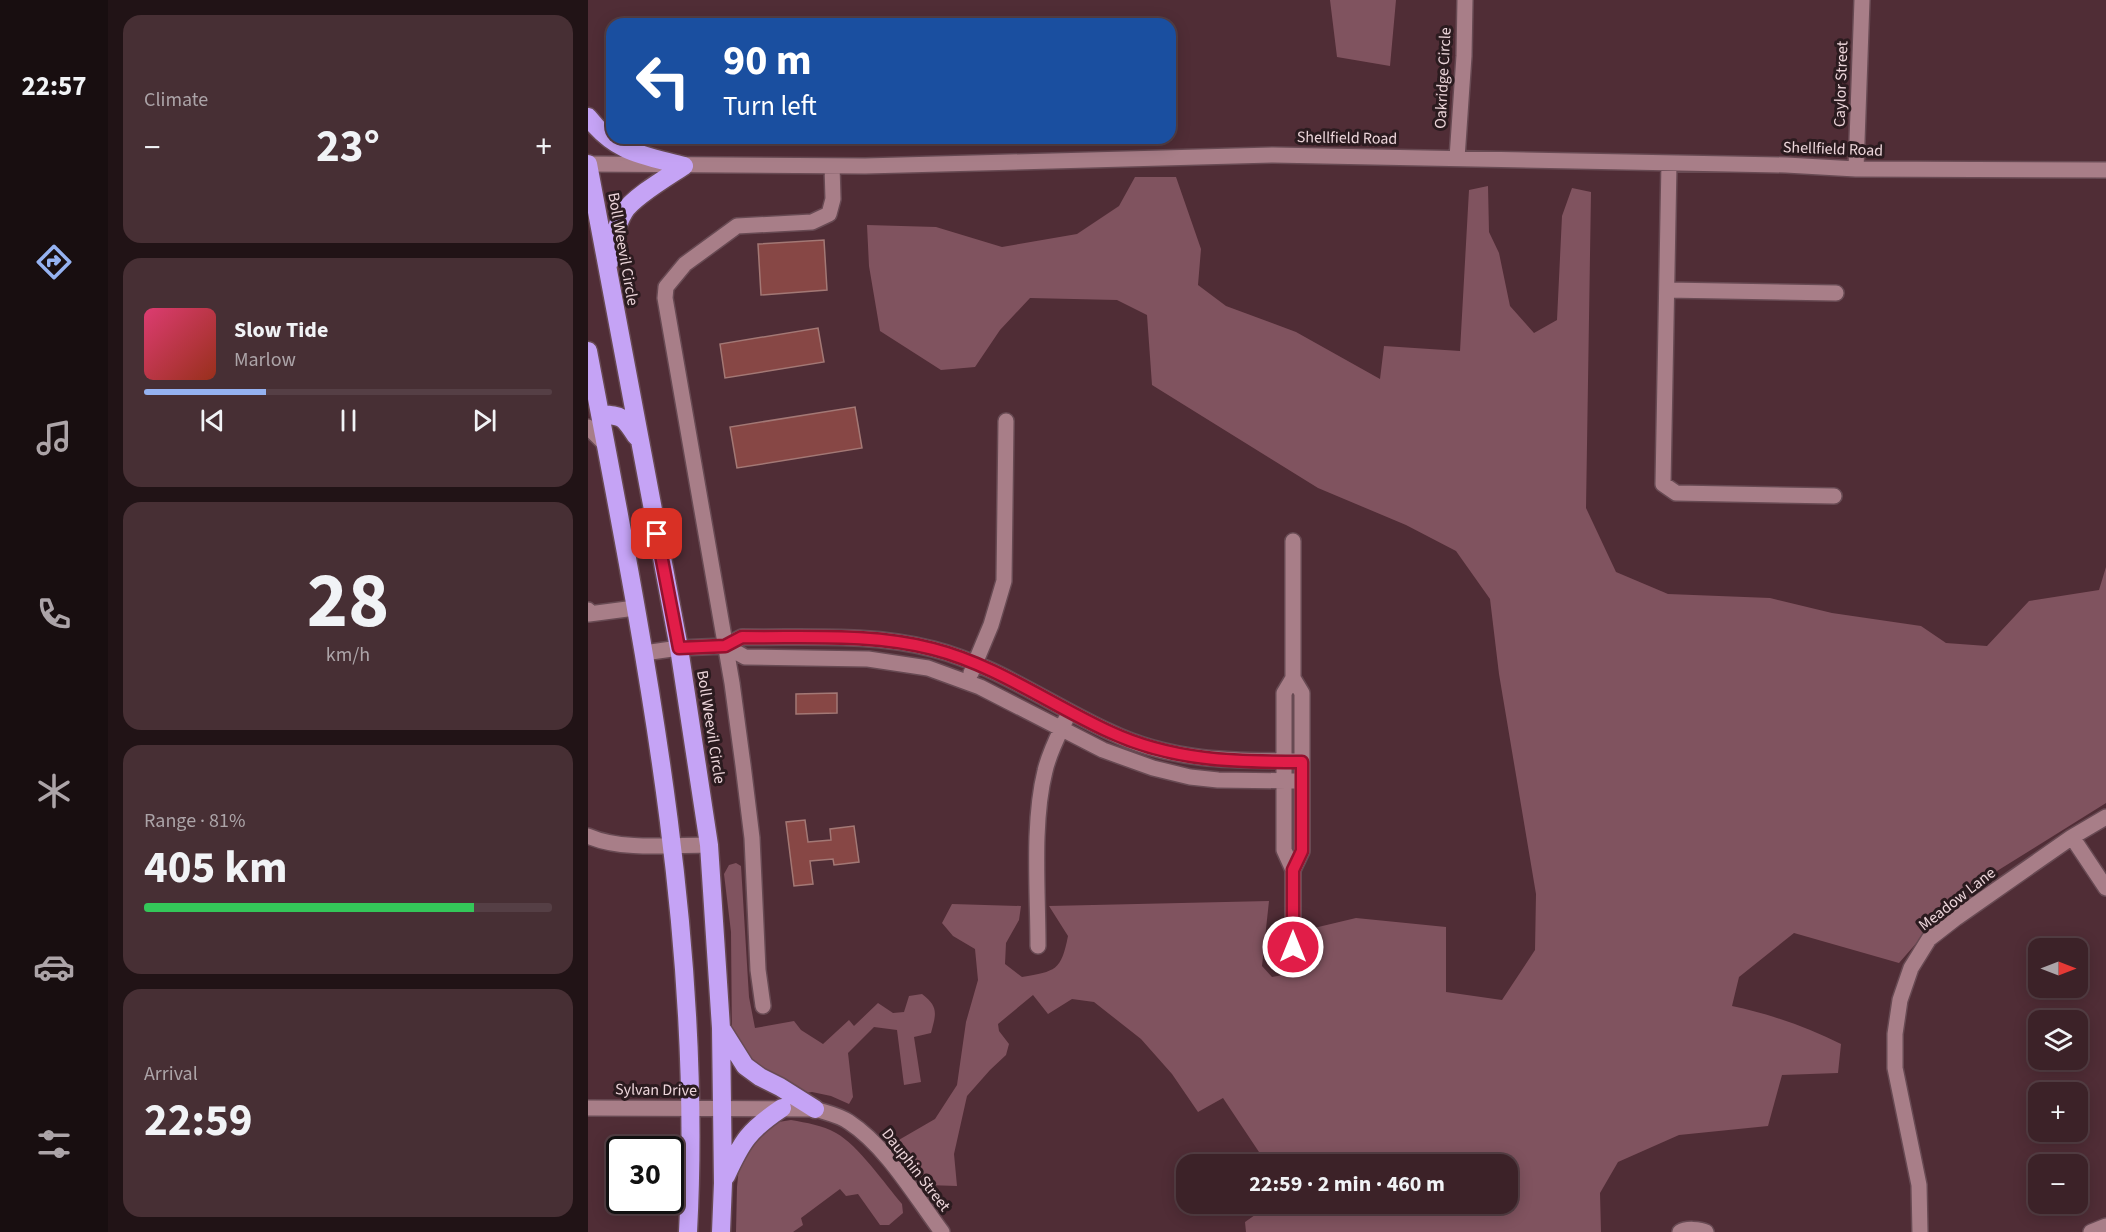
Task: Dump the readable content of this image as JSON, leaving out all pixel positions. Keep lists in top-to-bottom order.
{
  "streets": {
    "highway": ["Boll Weevil Circle"],
    "street": [
      "Oakridge Circle",
      "Caylor Street",
      "Shellfield Road",
      "Meadow Lane",
      "Sylvan Drive",
      "Dauphin Street"
    ]
  },
  "crossings": [
    ["Oakridge Circle", "Shellfield Road"],
    ["Caylor Street", "Shellfield Road"],
    ["Shellfield Road", "Boll Weevil Circle"],
    ["Boll Weevil Circle", "Sylvan Drive"],
    ["Boll Weevil Circle", "Dauphin Street"],
    ["Sylvan Drive", "Dauphin Street"]
  ],
  "north": "right",
  "page": {
    "tabs": "22:57",
    "tile": [
      "Climate",
      ["28", "km/h"],
      ["Range · 81%", "405 km"],
      ["Arrival", "22:59"]
    ],
    "turn": ["90 m", "Turn left"],
    "heat": ["−", "23°", "+"],
    "song": ["Slow Tide", "Marlow"],
    "map_buttons": ["+", "−"],
    "limit": "30",
    "trip": "22:59 · 2 min · 460 m"
  }
}
